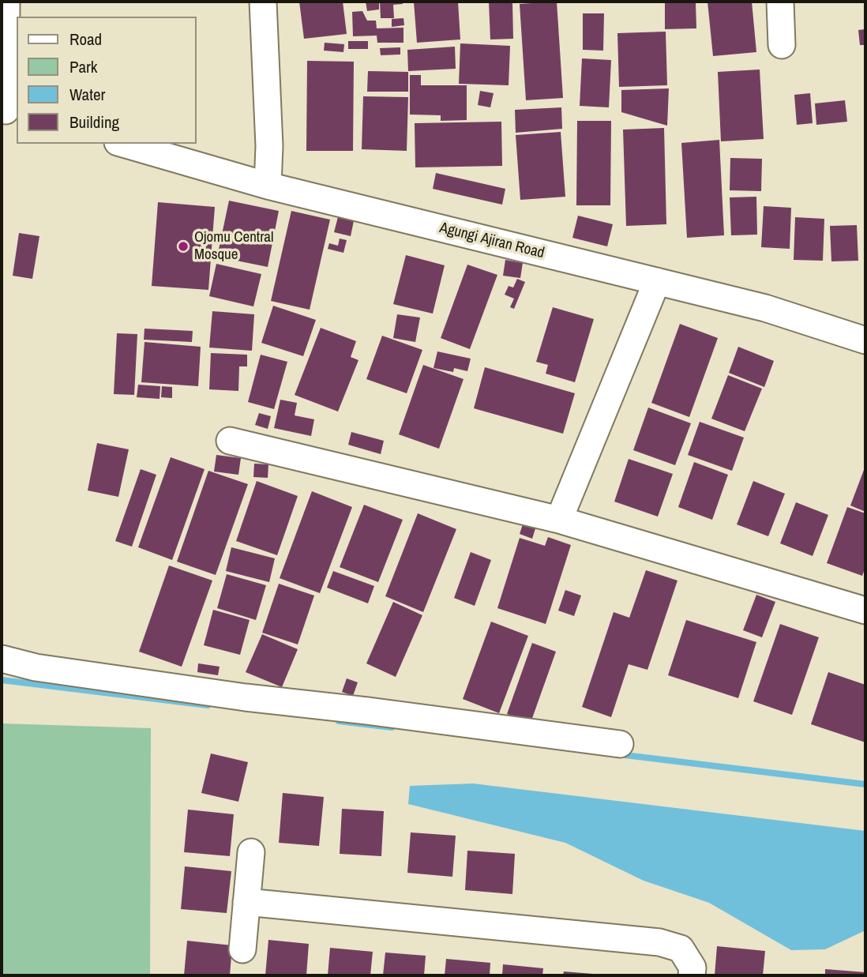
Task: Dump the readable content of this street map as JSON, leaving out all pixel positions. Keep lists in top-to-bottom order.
{
  "streets": {
    "street": ["Agungi Ajiran Road"]
  },
  "places": ["Ojomu Central Mosque"],
  "legend": [
    "Road",
    "Park",
    "Water",
    "Building"
  ]
}
